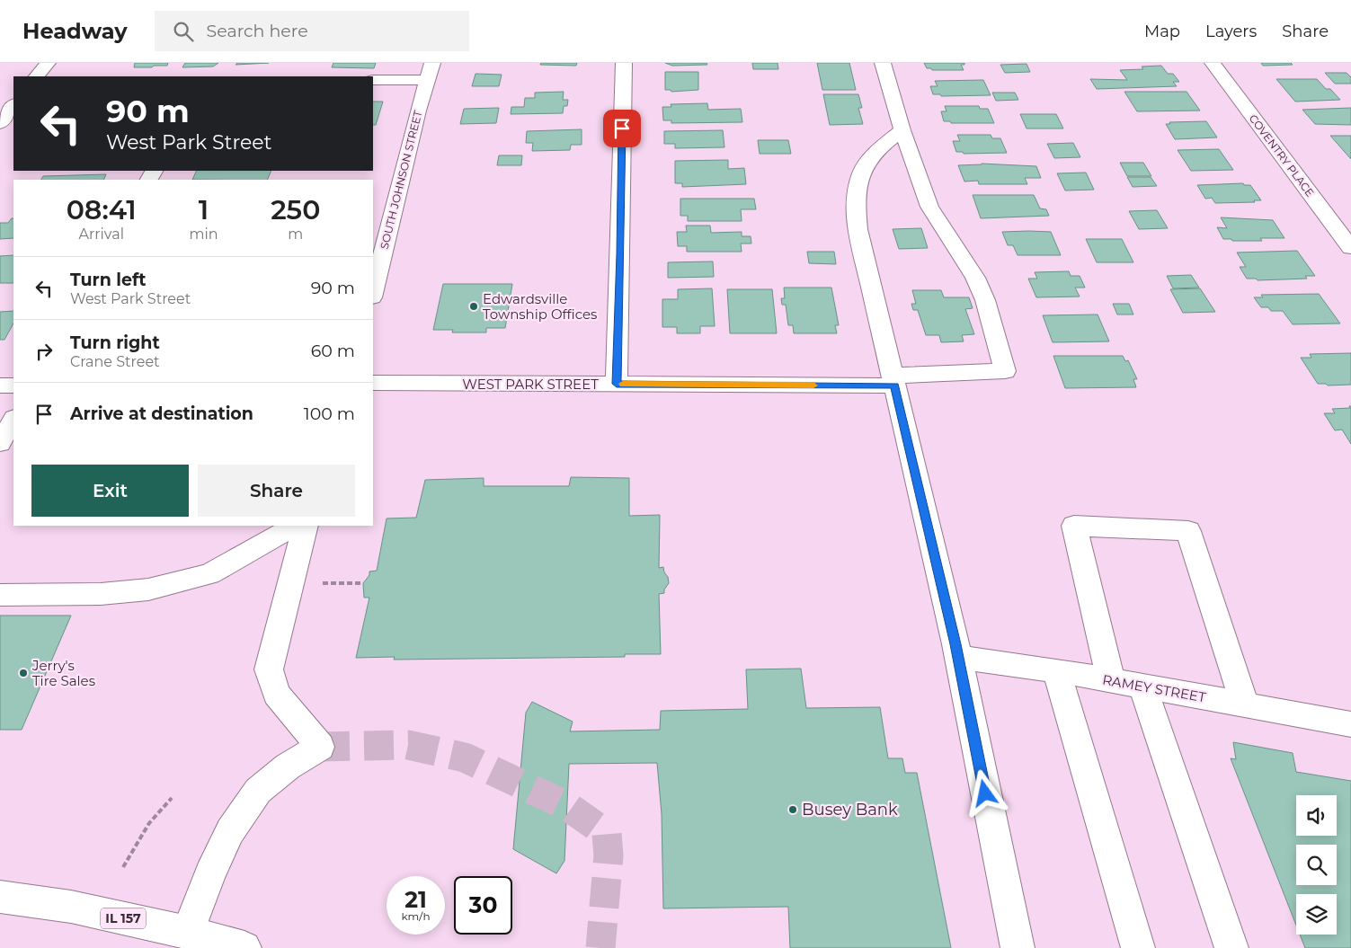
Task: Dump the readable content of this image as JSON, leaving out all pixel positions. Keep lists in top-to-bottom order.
{
  "streets": {
    "street": [
      "COVENTRY PLACE",
      "SOUTH JOHNSON STREET",
      "WEST PARK STREET",
      "RAMEY STREET",
      "IL 157"
    ]
  },
  "places": ["Edwardsville Township Offices", "Jerry's Tire Sales", "Busey Bank"],
  "page": {
    "header": "Headway",
    "search": "Search here",
    "nav": ["Map", "Layers", "Share"],
    "turn": ["90 m", "West Park Street"],
    "eta": [
      "08:41",
      "Arrival",
      "1",
      "min",
      "250",
      "m"
    ],
    "list": [
      {
        "name": "Turn left",
        "note": "West Park Street",
        "value": "90 m"
      },
      {
        "name": "Turn right",
        "note": "Crane Street",
        "value": "60 m"
      },
      {
        "name": "Arrive at destination",
        "value": "100 m"
      }
    ],
    "buttons": ["Exit", "Share"],
    "speed": "21 km/h",
    "limit": "30"
  }
}
